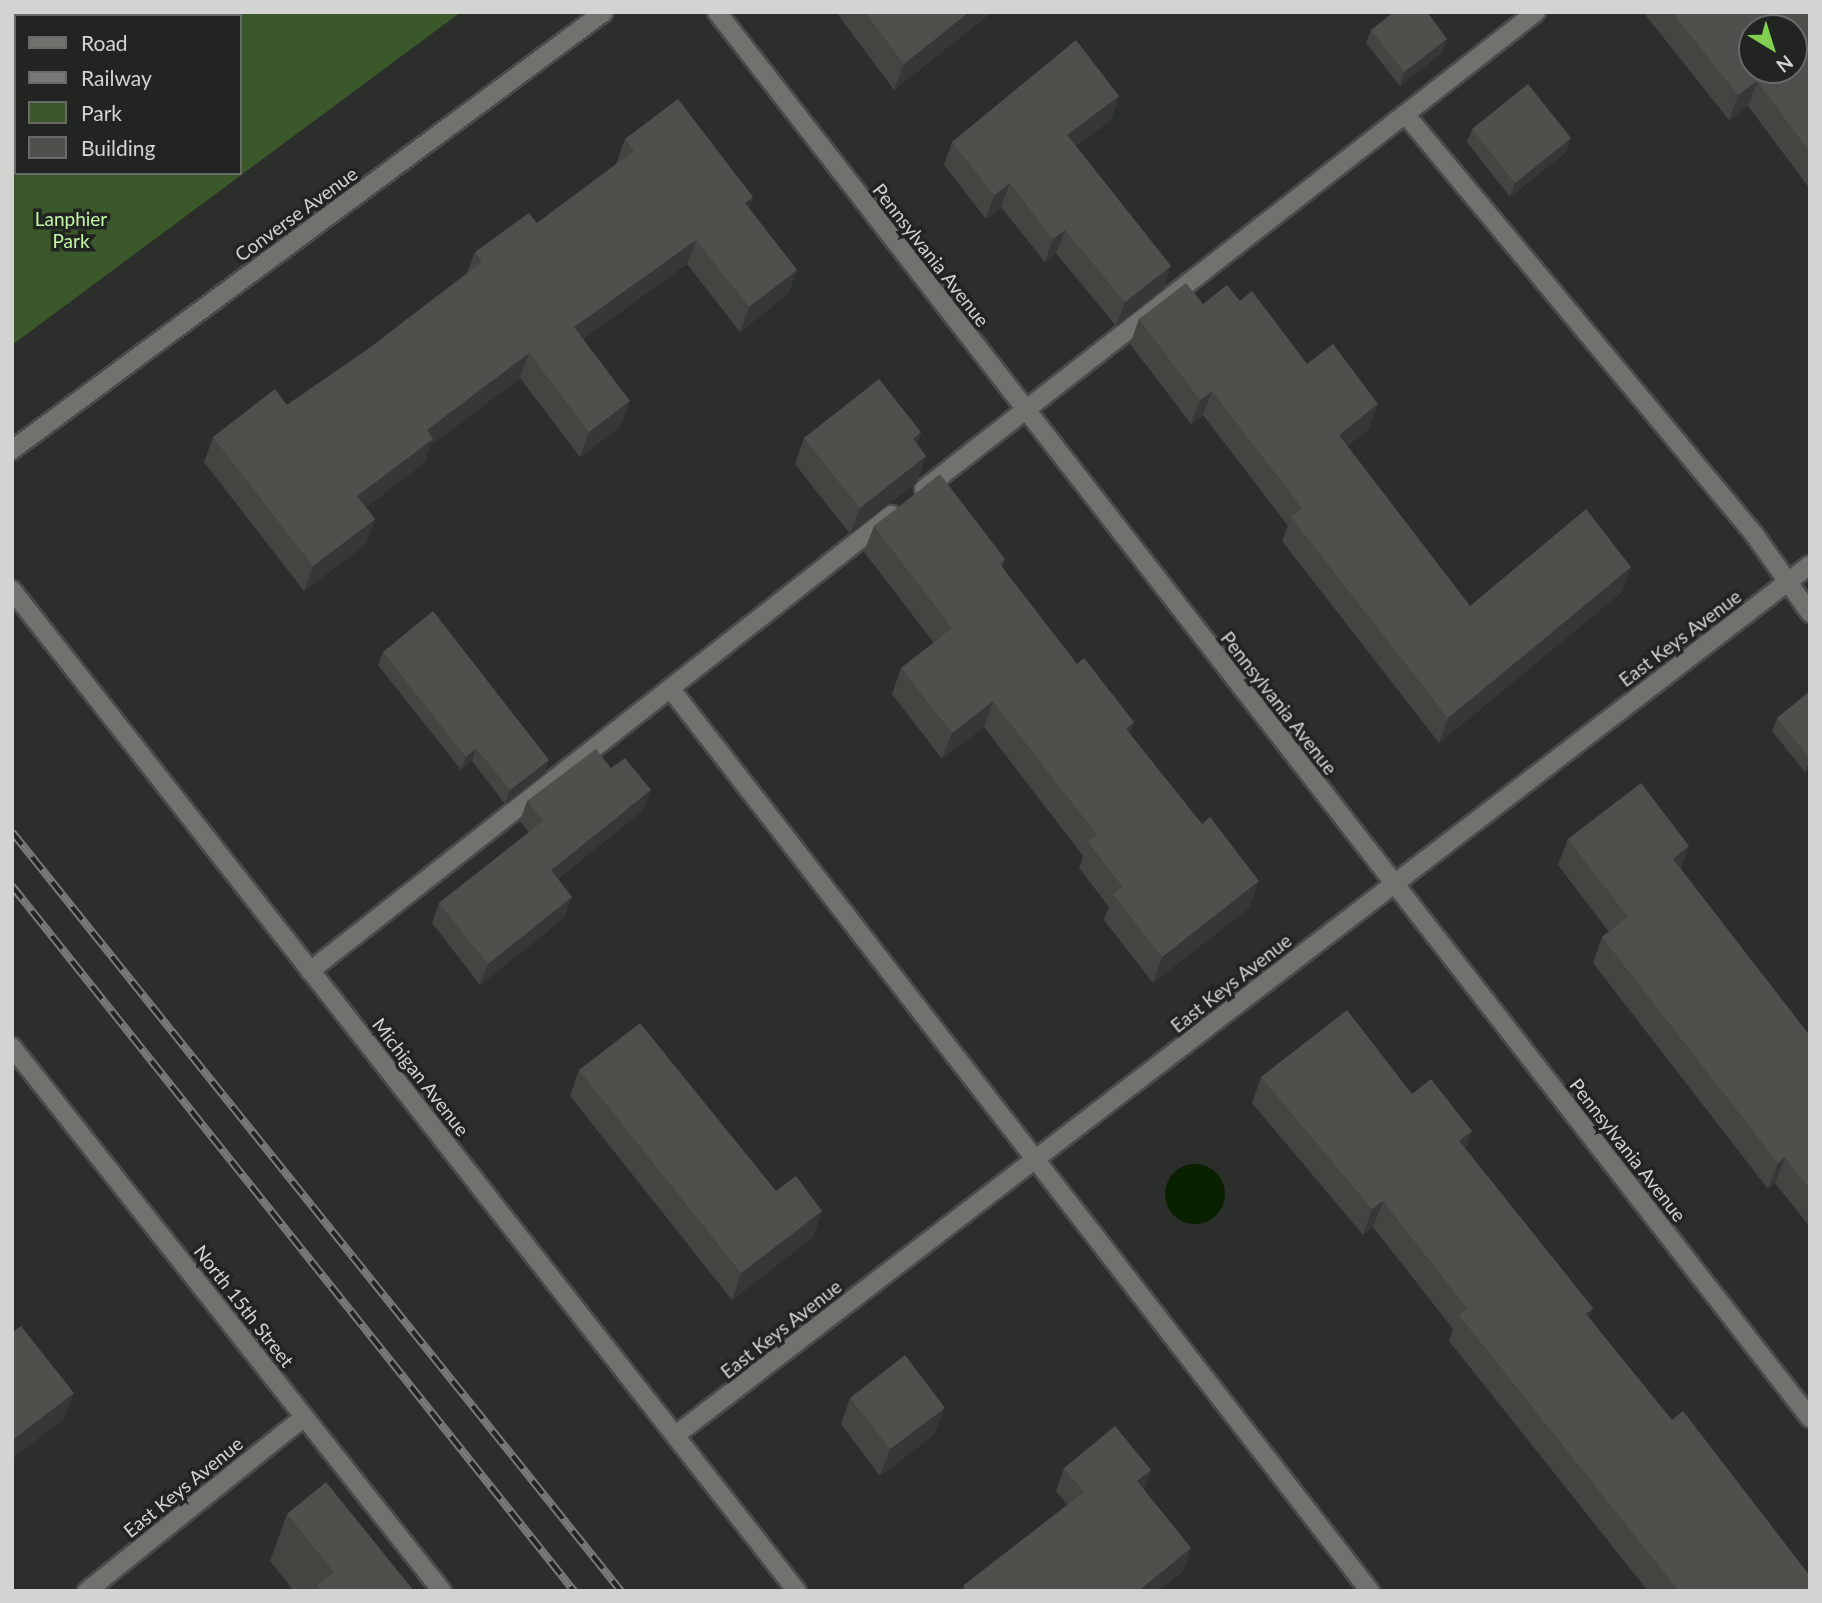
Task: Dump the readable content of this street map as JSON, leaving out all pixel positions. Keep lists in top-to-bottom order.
{
  "streets": {
    "street": [
      "Converse Avenue",
      "Pennsylvania Avenue",
      "East Keys Avenue",
      "Michigan Avenue",
      "North 15th Street"
    ]
  },
  "crossings": [
    ["Pennsylvania Avenue", "East Keys Avenue"],
    ["East Keys Avenue", "Michigan Avenue"],
    ["East Keys Avenue", "North 15th Street"]
  ],
  "parks": ["Lanphier Park"],
  "legend": [
    "Road",
    "Railway",
    "Park",
    "Building"
  ],
  "north": "bottom right"
}
